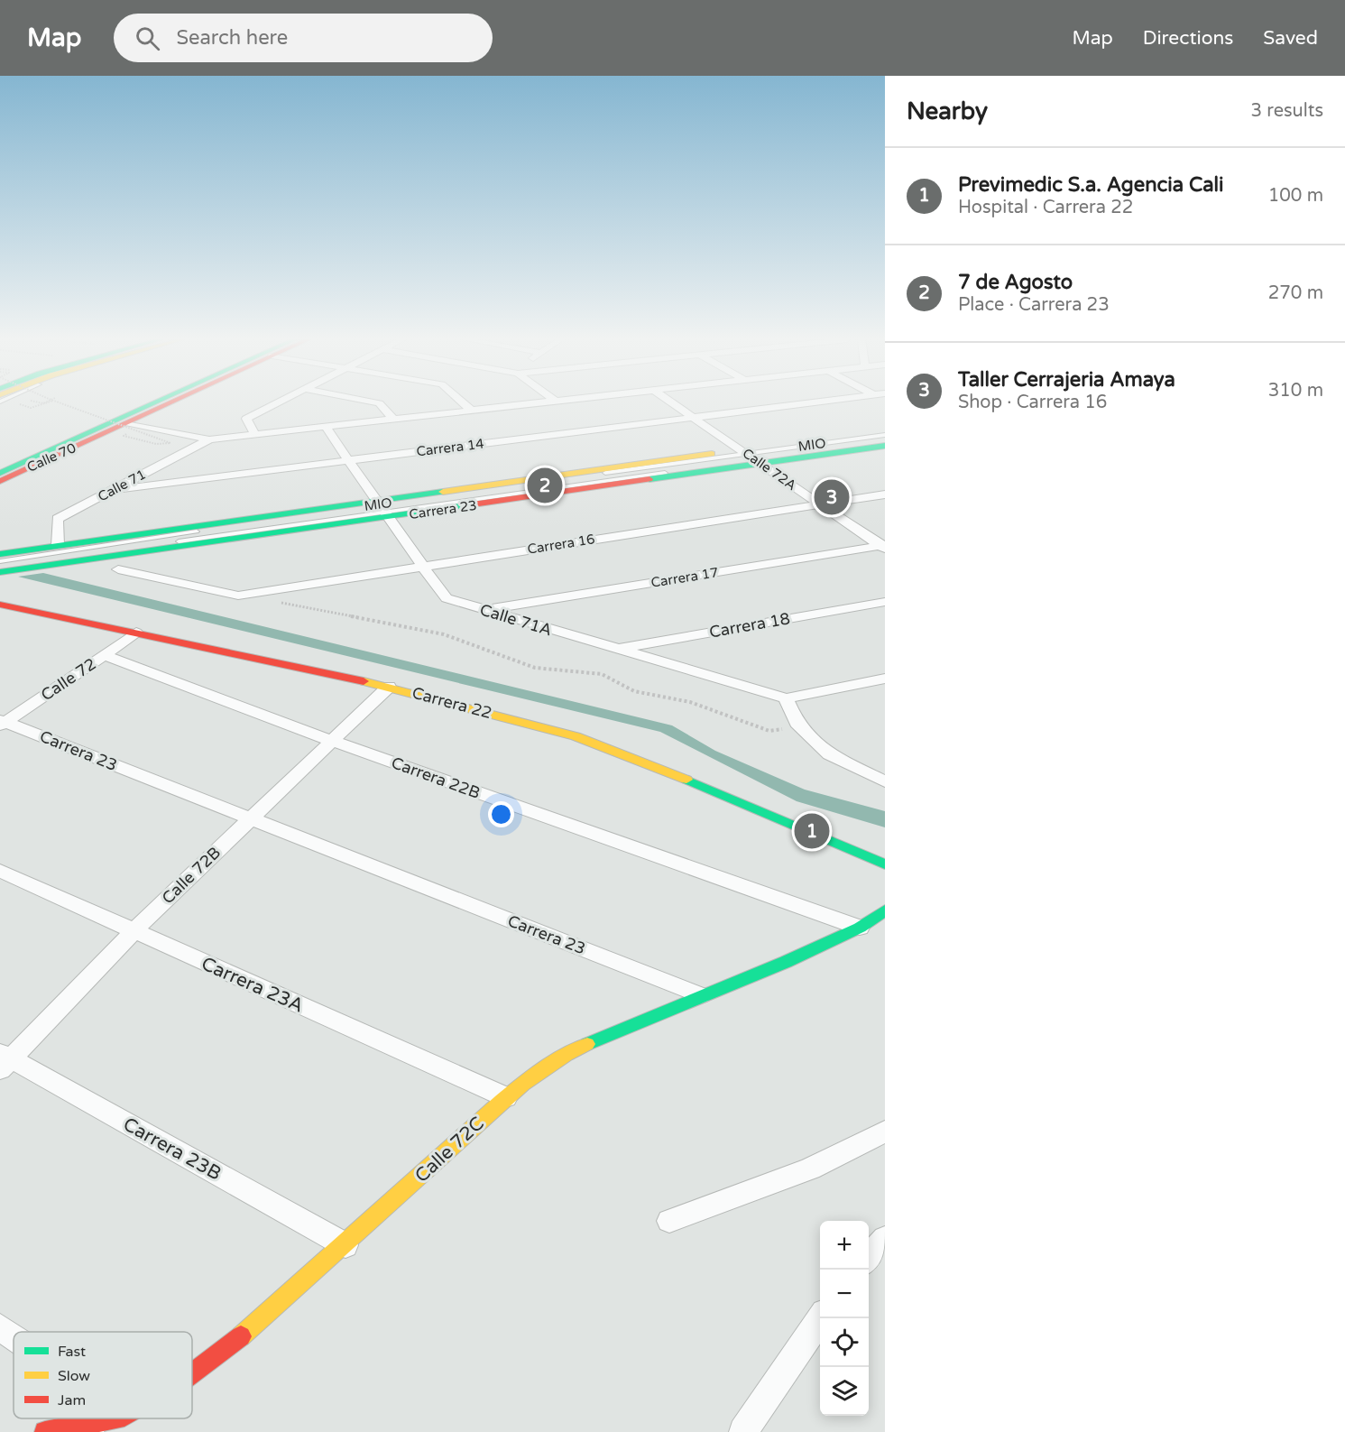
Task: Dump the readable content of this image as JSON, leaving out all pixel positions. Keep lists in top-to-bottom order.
{
  "streets": {
    "main road": [
      "Calle 70",
      "Carrera 23",
      "Carrera 22",
      "Calle 72C"
    ],
    "street": [
      "Carrera 14",
      "Calle 72A",
      "Calle 71",
      "Carrera 16",
      "Carrera 17",
      "Calle 71A",
      "Carrera 18",
      "Calle 72",
      "Carrera 22B",
      "Calle 72B",
      "Carrera 23A",
      "Carrera 23B"
    ],
    "lane": ["MIO"]
  },
  "crossings": [
    ["MIO", "Calle 72A"],
    ["MIO", "Carrera 23"],
    ["MIO", "Calle 71A"],
    ["Carrera 14", "Calle 72A"],
    ["Carrera 14", "Calle 71"],
    ["Carrera 14", "Calle 71A"],
    ["Calle 72A", "Carrera 23"],
    ["Calle 72A", "Carrera 16"],
    ["Calle 72A", "Carrera 17"],
    ["Calle 71", "Carrera 23"],
    ["Carrera 23", "Calle 71A"],
    ["Carrera 23", "Calle 72"],
    ["Carrera 23", "Calle 72B"],
    ["Carrera 23", "Calle 72C"],
    ["Carrera 16", "Calle 71A"],
    ["Carrera 17", "Calle 71A"],
    ["Calle 71A", "Carrera 18"],
    ["Calle 72", "Carrera 22"],
    ["Calle 72", "Carrera 22B"],
    ["Carrera 22", "Calle 72B"],
    ["Carrera 22B", "Calle 72B"],
    ["Carrera 22B", "Calle 72C"],
    ["Calle 72B", "Carrera 23A"],
    ["Calle 72B", "Carrera 23B"],
    ["Carrera 23A", "Calle 72C"],
    ["Carrera 23B", "Calle 72C"]
  ],
  "legend": ["Fast", "Slow", "Jam"],
  "page": {
    "header": "Map",
    "search": "Search here",
    "nav": ["Map", "Directions", "Saved"],
    "heading": ["Nearby", "3 results"],
    "list": [
      {
        "mark": "1",
        "name": "Previmedic S.a. Agencia Cali",
        "note": "Hospital · Carrera 22",
        "value": "100 m"
      },
      {
        "mark": "2",
        "name": "7 de Agosto",
        "note": "Place · Carrera 23",
        "value": "270 m"
      },
      {
        "mark": "3",
        "name": "Taller Cerrajeria Amaya",
        "note": "Shop · Carrera 16",
        "value": "310 m"
      }
    ],
    "pins": ["2", "3", "1"],
    "map_buttons": ["+", "−"]
  }
}
